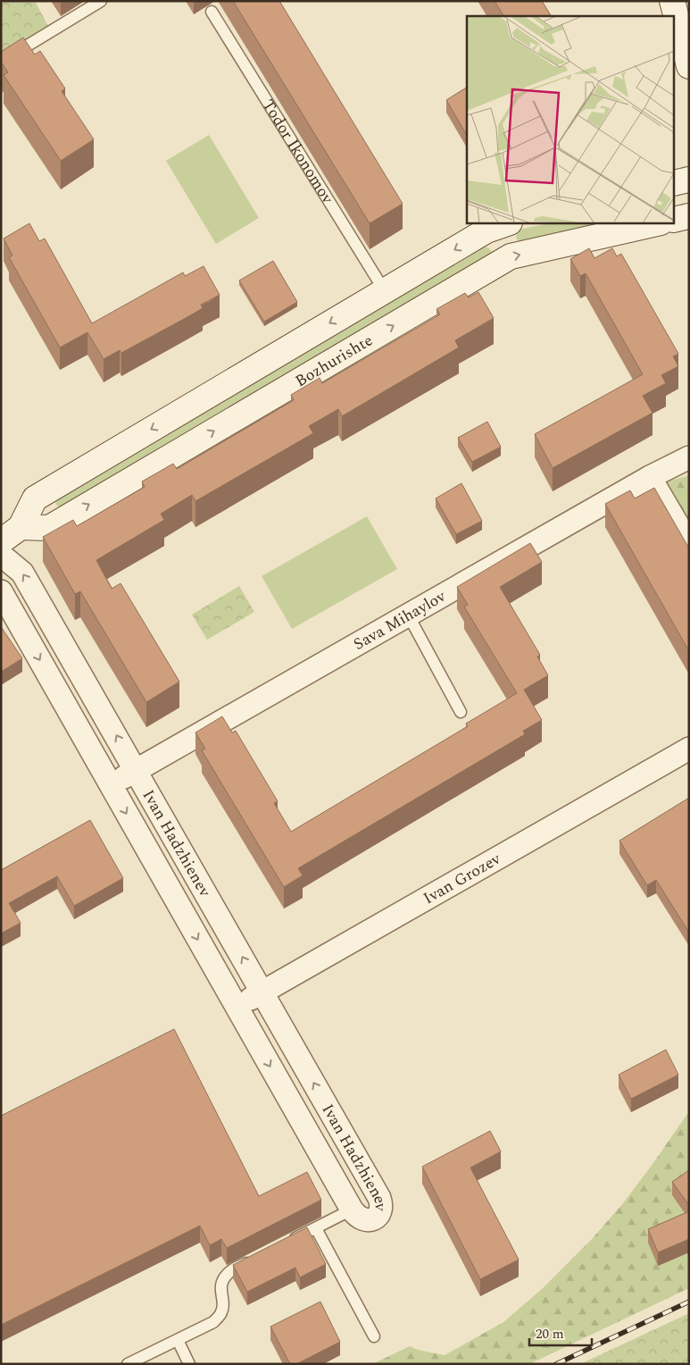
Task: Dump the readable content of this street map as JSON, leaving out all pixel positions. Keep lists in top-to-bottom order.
{
  "streets": {
    "street": [
      "Bozhurishte",
      "Sava Mihaylov",
      "Ivan Hadzhienev",
      "Ivan Grozev"
    ],
    "lane": ["Todor Ikonomov"]
  },
  "crossings": [
    ["Sava Mihaylov", "Ivan Hadzhienev"],
    ["Ivan Hadzhienev", "Ivan Grozev"]
  ],
  "scale_bar": "20 m"
}
